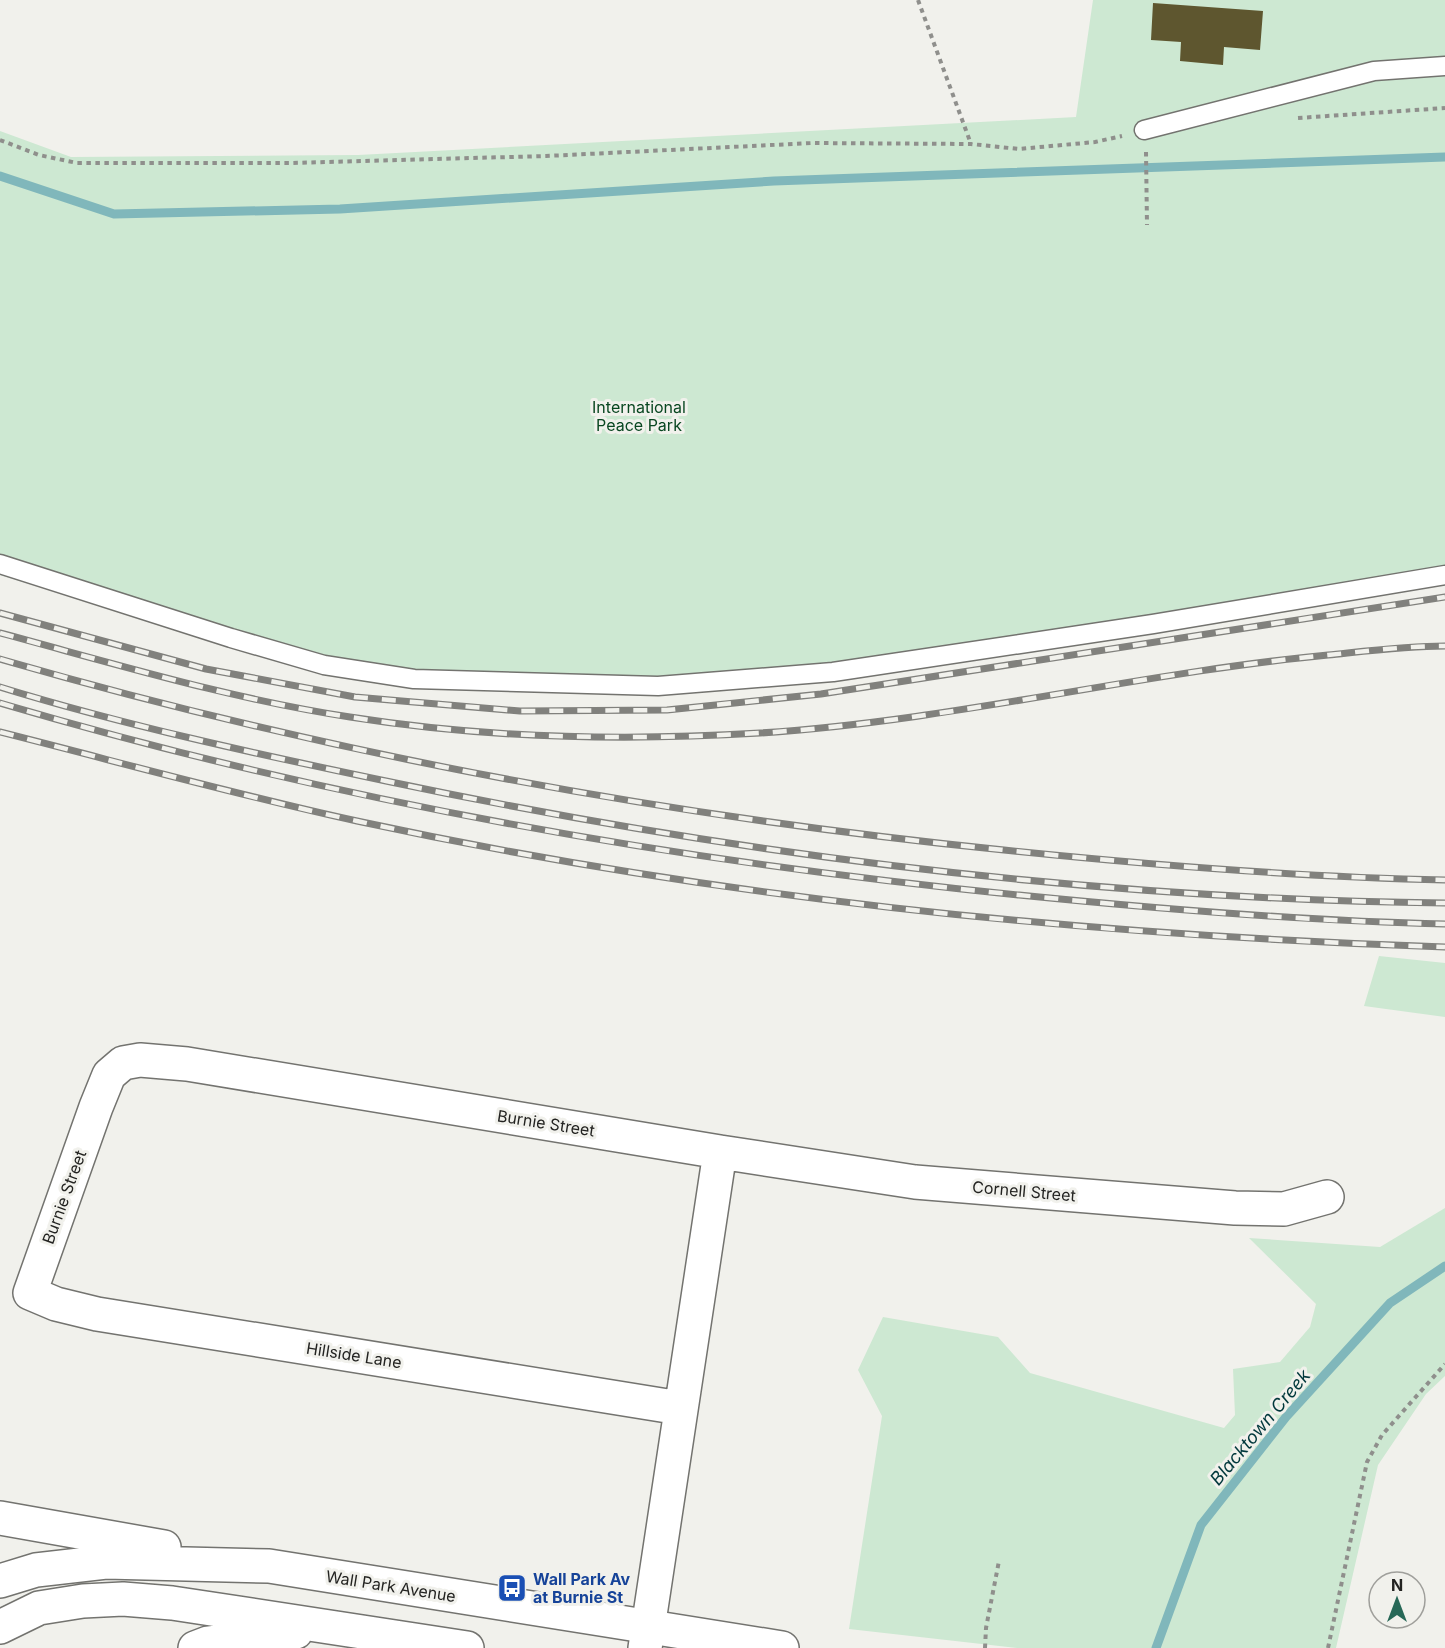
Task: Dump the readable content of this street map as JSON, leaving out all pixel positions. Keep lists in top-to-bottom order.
{
  "streets": {
    "street": [
      "Burnie Street",
      "Cornell Street",
      "Hillside Lane",
      "Wall Park Avenue"
    ]
  },
  "crossings": [
    ["Burnie Street", "Cornell Street"],
    ["Burnie Street", "Hillside Lane"]
  ],
  "water": ["Blacktown Creek"],
  "parks": ["International Peace Park"],
  "places": {
    "bus stop": ["Wall Park Av at Burnie St"]
  },
  "north": "top"
}
